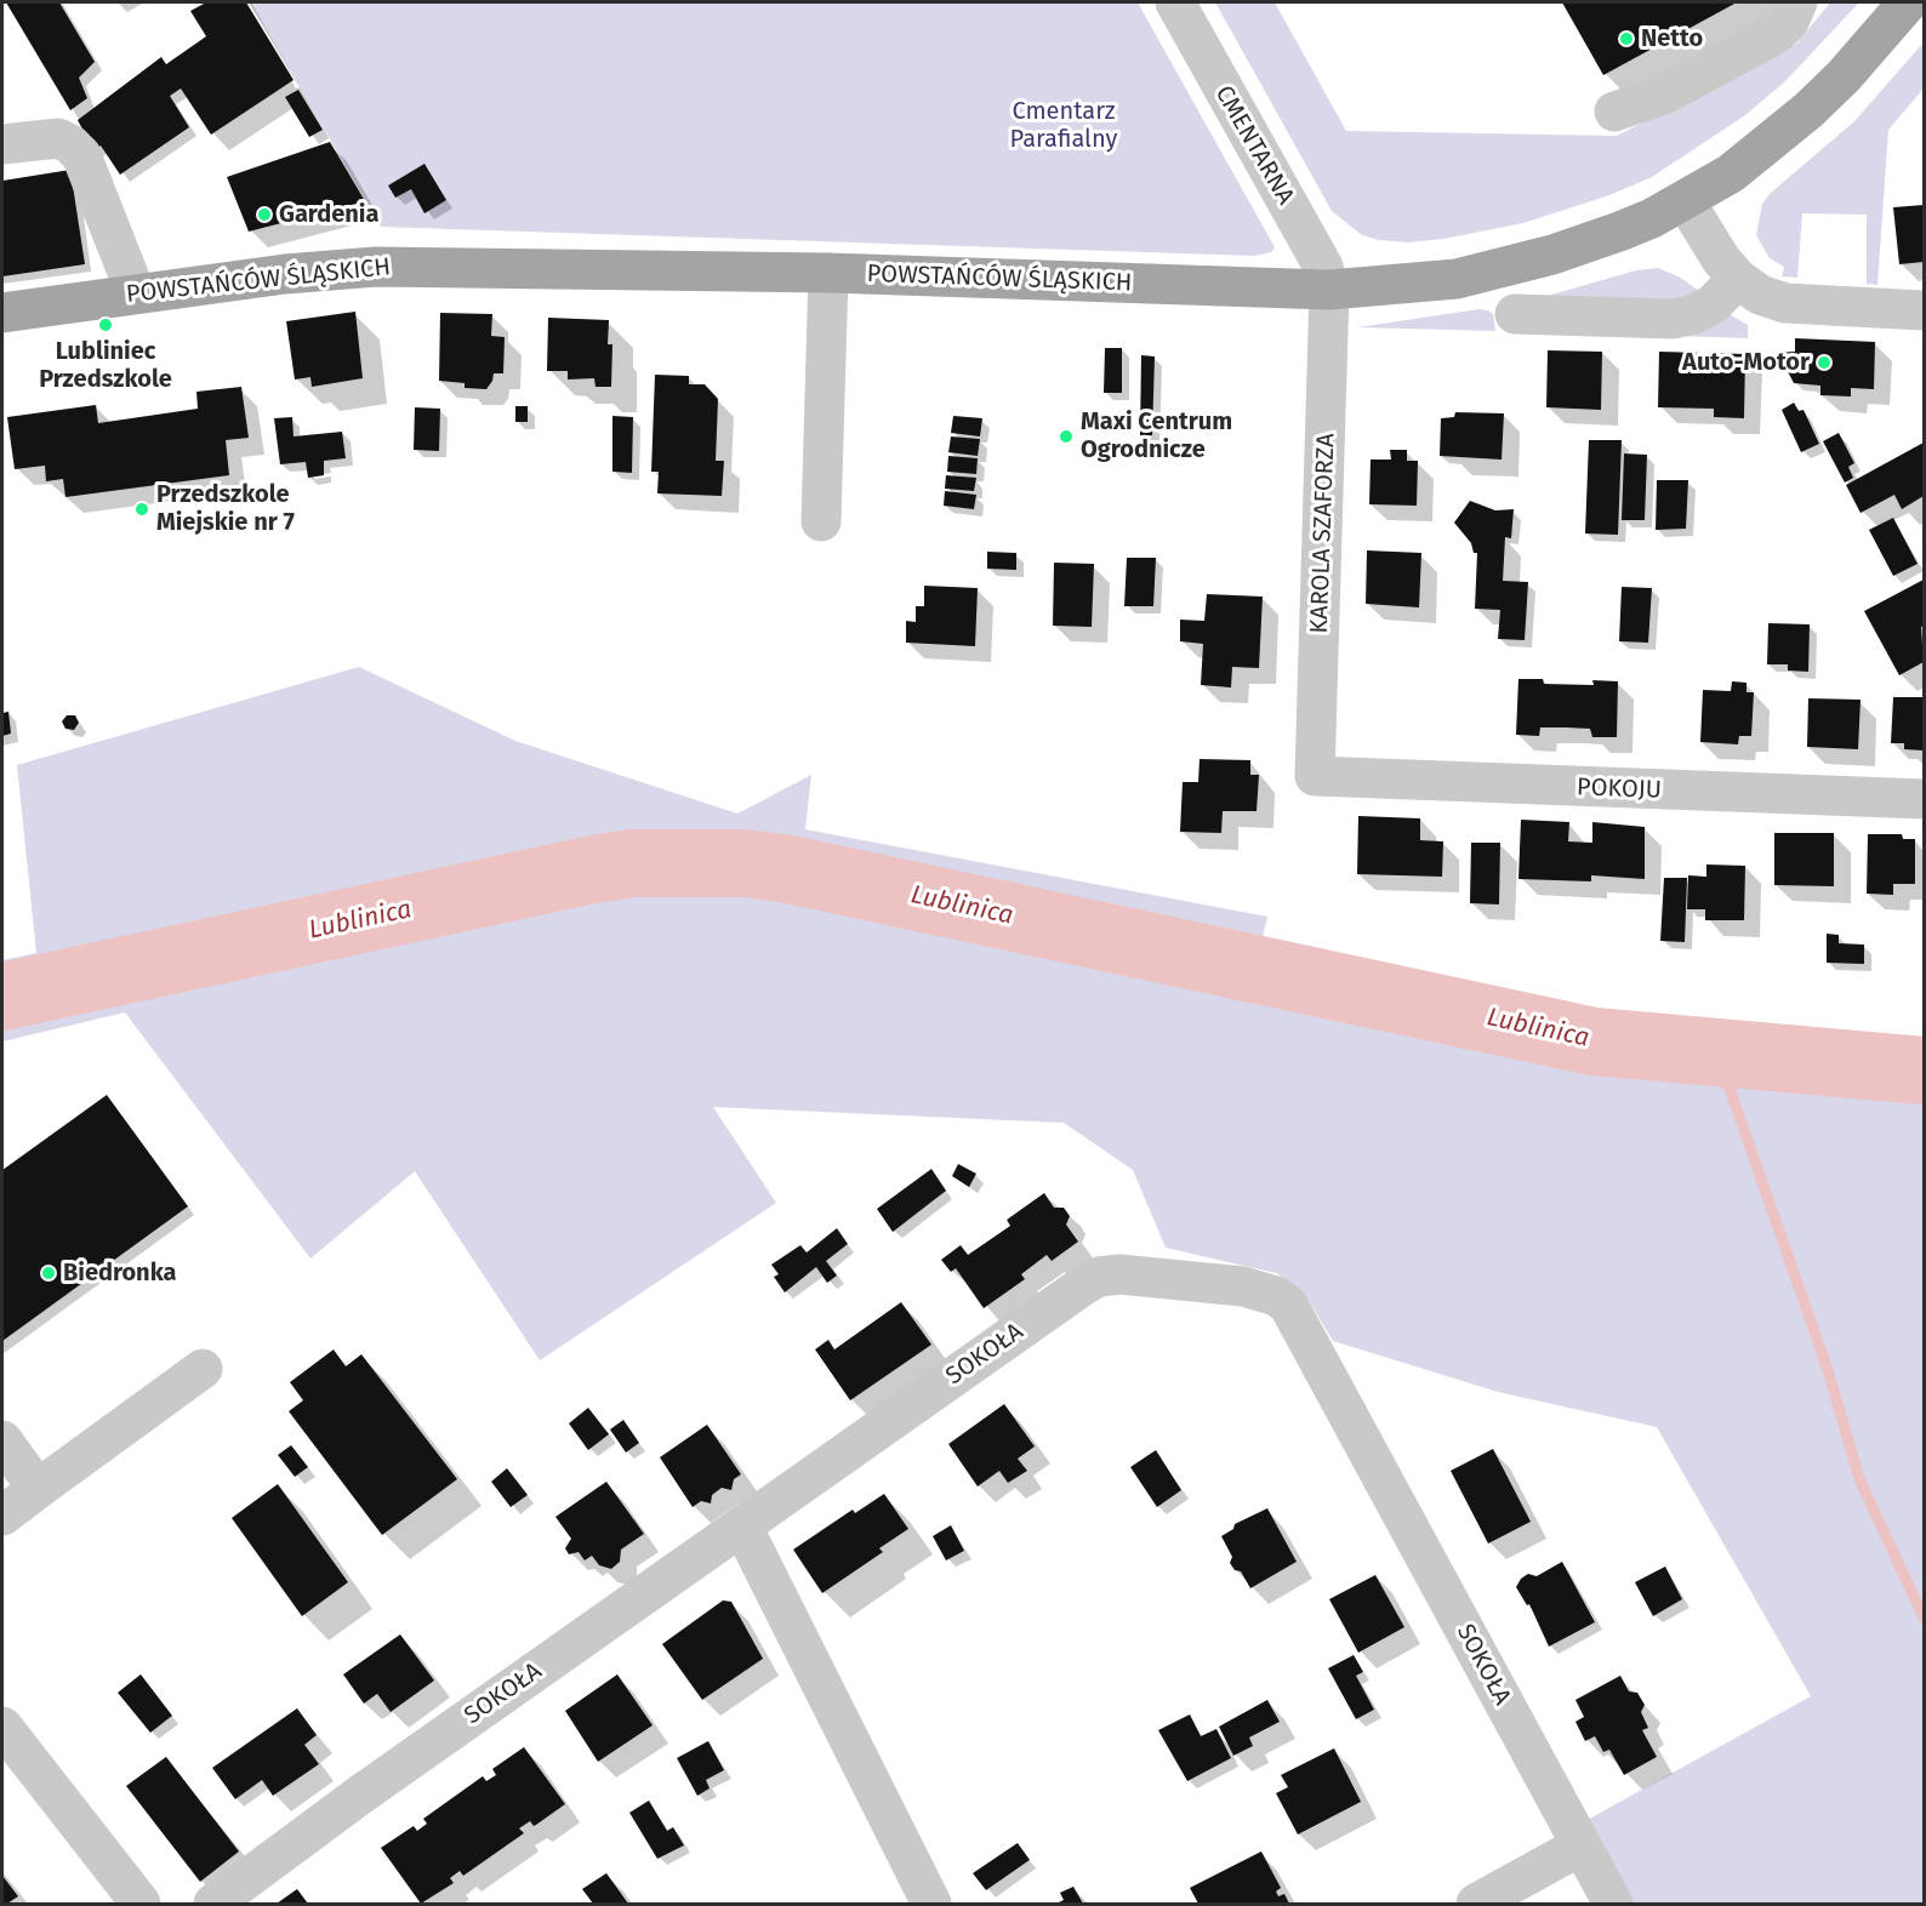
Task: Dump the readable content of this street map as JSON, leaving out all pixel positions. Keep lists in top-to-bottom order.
{
  "streets": {
    "main road": ["POWSTAŃCÓW ŚLĄSKICH"],
    "street": [
      "CMENTARNA",
      "KAROLA SZAFORZA",
      "POKOJU",
      "SOKOŁA"
    ]
  },
  "crossings": [
    ["CMENTARNA", "POWSTAŃCÓW ŚLĄSKICH"],
    ["CMENTARNA", "KAROLA SZAFORZA"],
    ["POWSTAŃCÓW ŚLĄSKICH", "KAROLA SZAFORZA"],
    ["KAROLA SZAFORZA", "POKOJU"]
  ],
  "water": ["Lublinica"],
  "parks": ["Cmentarz Parafialny"],
  "places": [
    "Netto",
    "Gardenia",
    "Lubliniec Przedszkole",
    "Auto-Motor",
    "Maxi Centrum Ogrodnicze",
    "Przedszkole Miejskie nr 7",
    "Biedronka"
  ]
}
